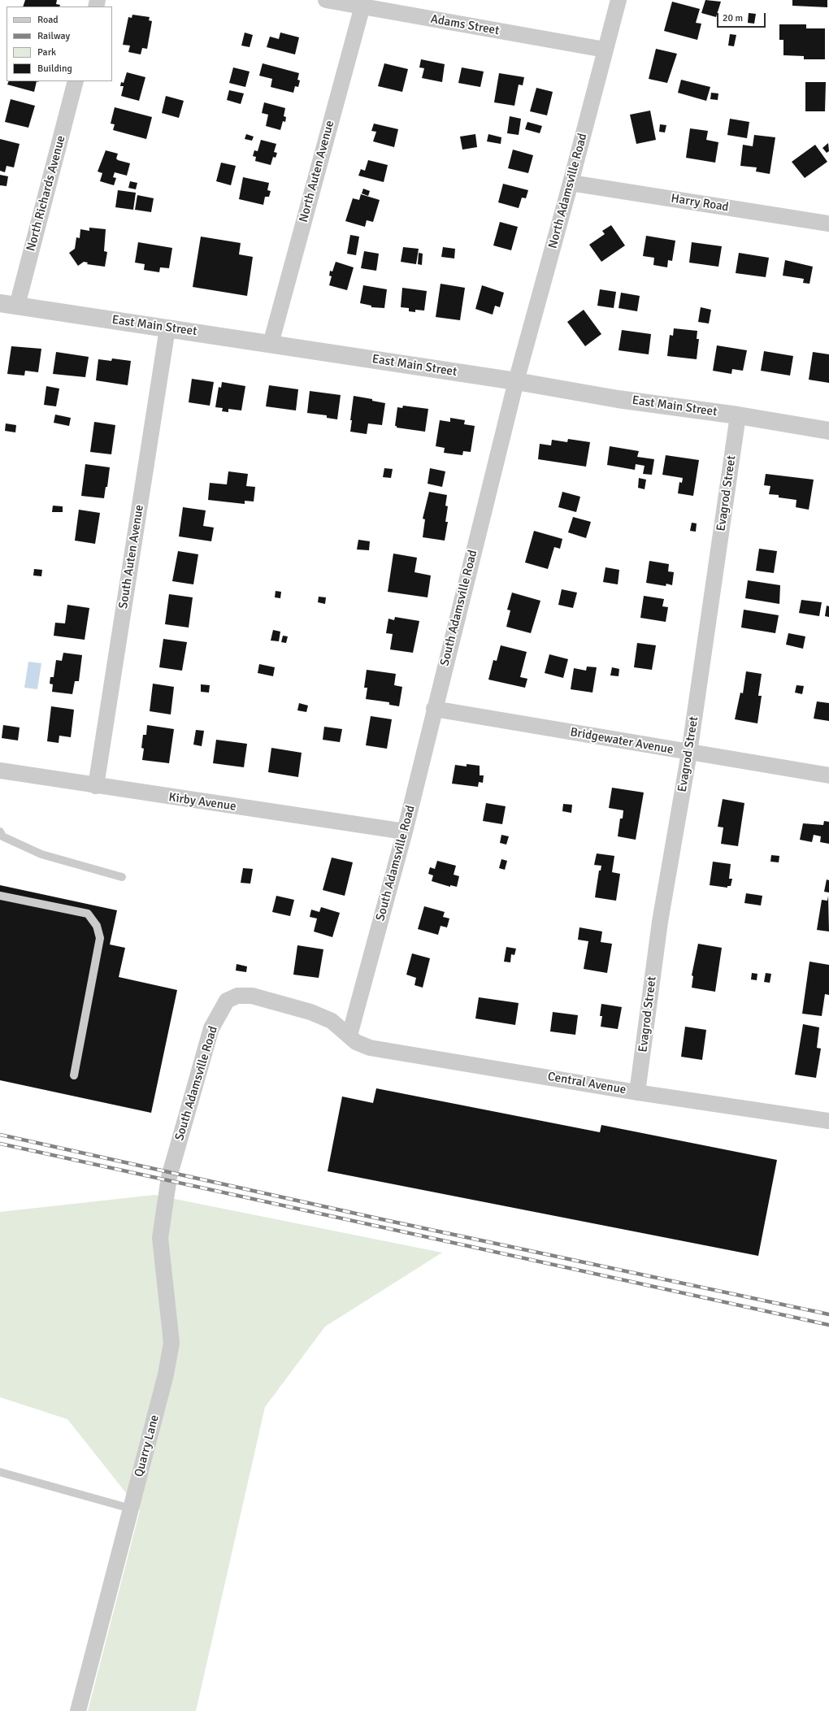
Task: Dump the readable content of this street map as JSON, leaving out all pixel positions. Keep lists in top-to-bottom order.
{
  "streets": {
    "street": [
      "Adams Street",
      "North Auten Avenue",
      "North Adamsville Road",
      "North Richards Avenue",
      "Harry Road",
      "East Main Street",
      "Evagrod Street",
      "South Auten Avenue",
      "South Adamsville Road",
      "Bridgewater Avenue",
      "Kirby Avenue",
      "Central Avenue",
      "Quarry Lane"
    ]
  },
  "crossings": [
    ["Adams Street", "North Auten Avenue"],
    ["Adams Street", "North Adamsville Road"],
    ["North Auten Avenue", "East Main Street"],
    ["North Adamsville Road", "Harry Road"],
    ["North Adamsville Road", "East Main Street"],
    ["North Adamsville Road", "South Adamsville Road"],
    ["North Richards Avenue", "East Main Street"],
    ["East Main Street", "Evagrod Street"],
    ["East Main Street", "South Auten Avenue"],
    ["East Main Street", "South Adamsville Road"],
    ["Evagrod Street", "Bridgewater Avenue"],
    ["Evagrod Street", "Central Avenue"],
    ["South Auten Avenue", "Kirby Avenue"],
    ["South Adamsville Road", "Bridgewater Avenue"],
    ["South Adamsville Road", "Kirby Avenue"],
    ["South Adamsville Road", "Central Avenue"],
    ["South Adamsville Road", "Quarry Lane"]
  ],
  "legend": [
    "Road",
    "Railway",
    "Park",
    "Building"
  ],
  "scale_bar": "20 m"
}
